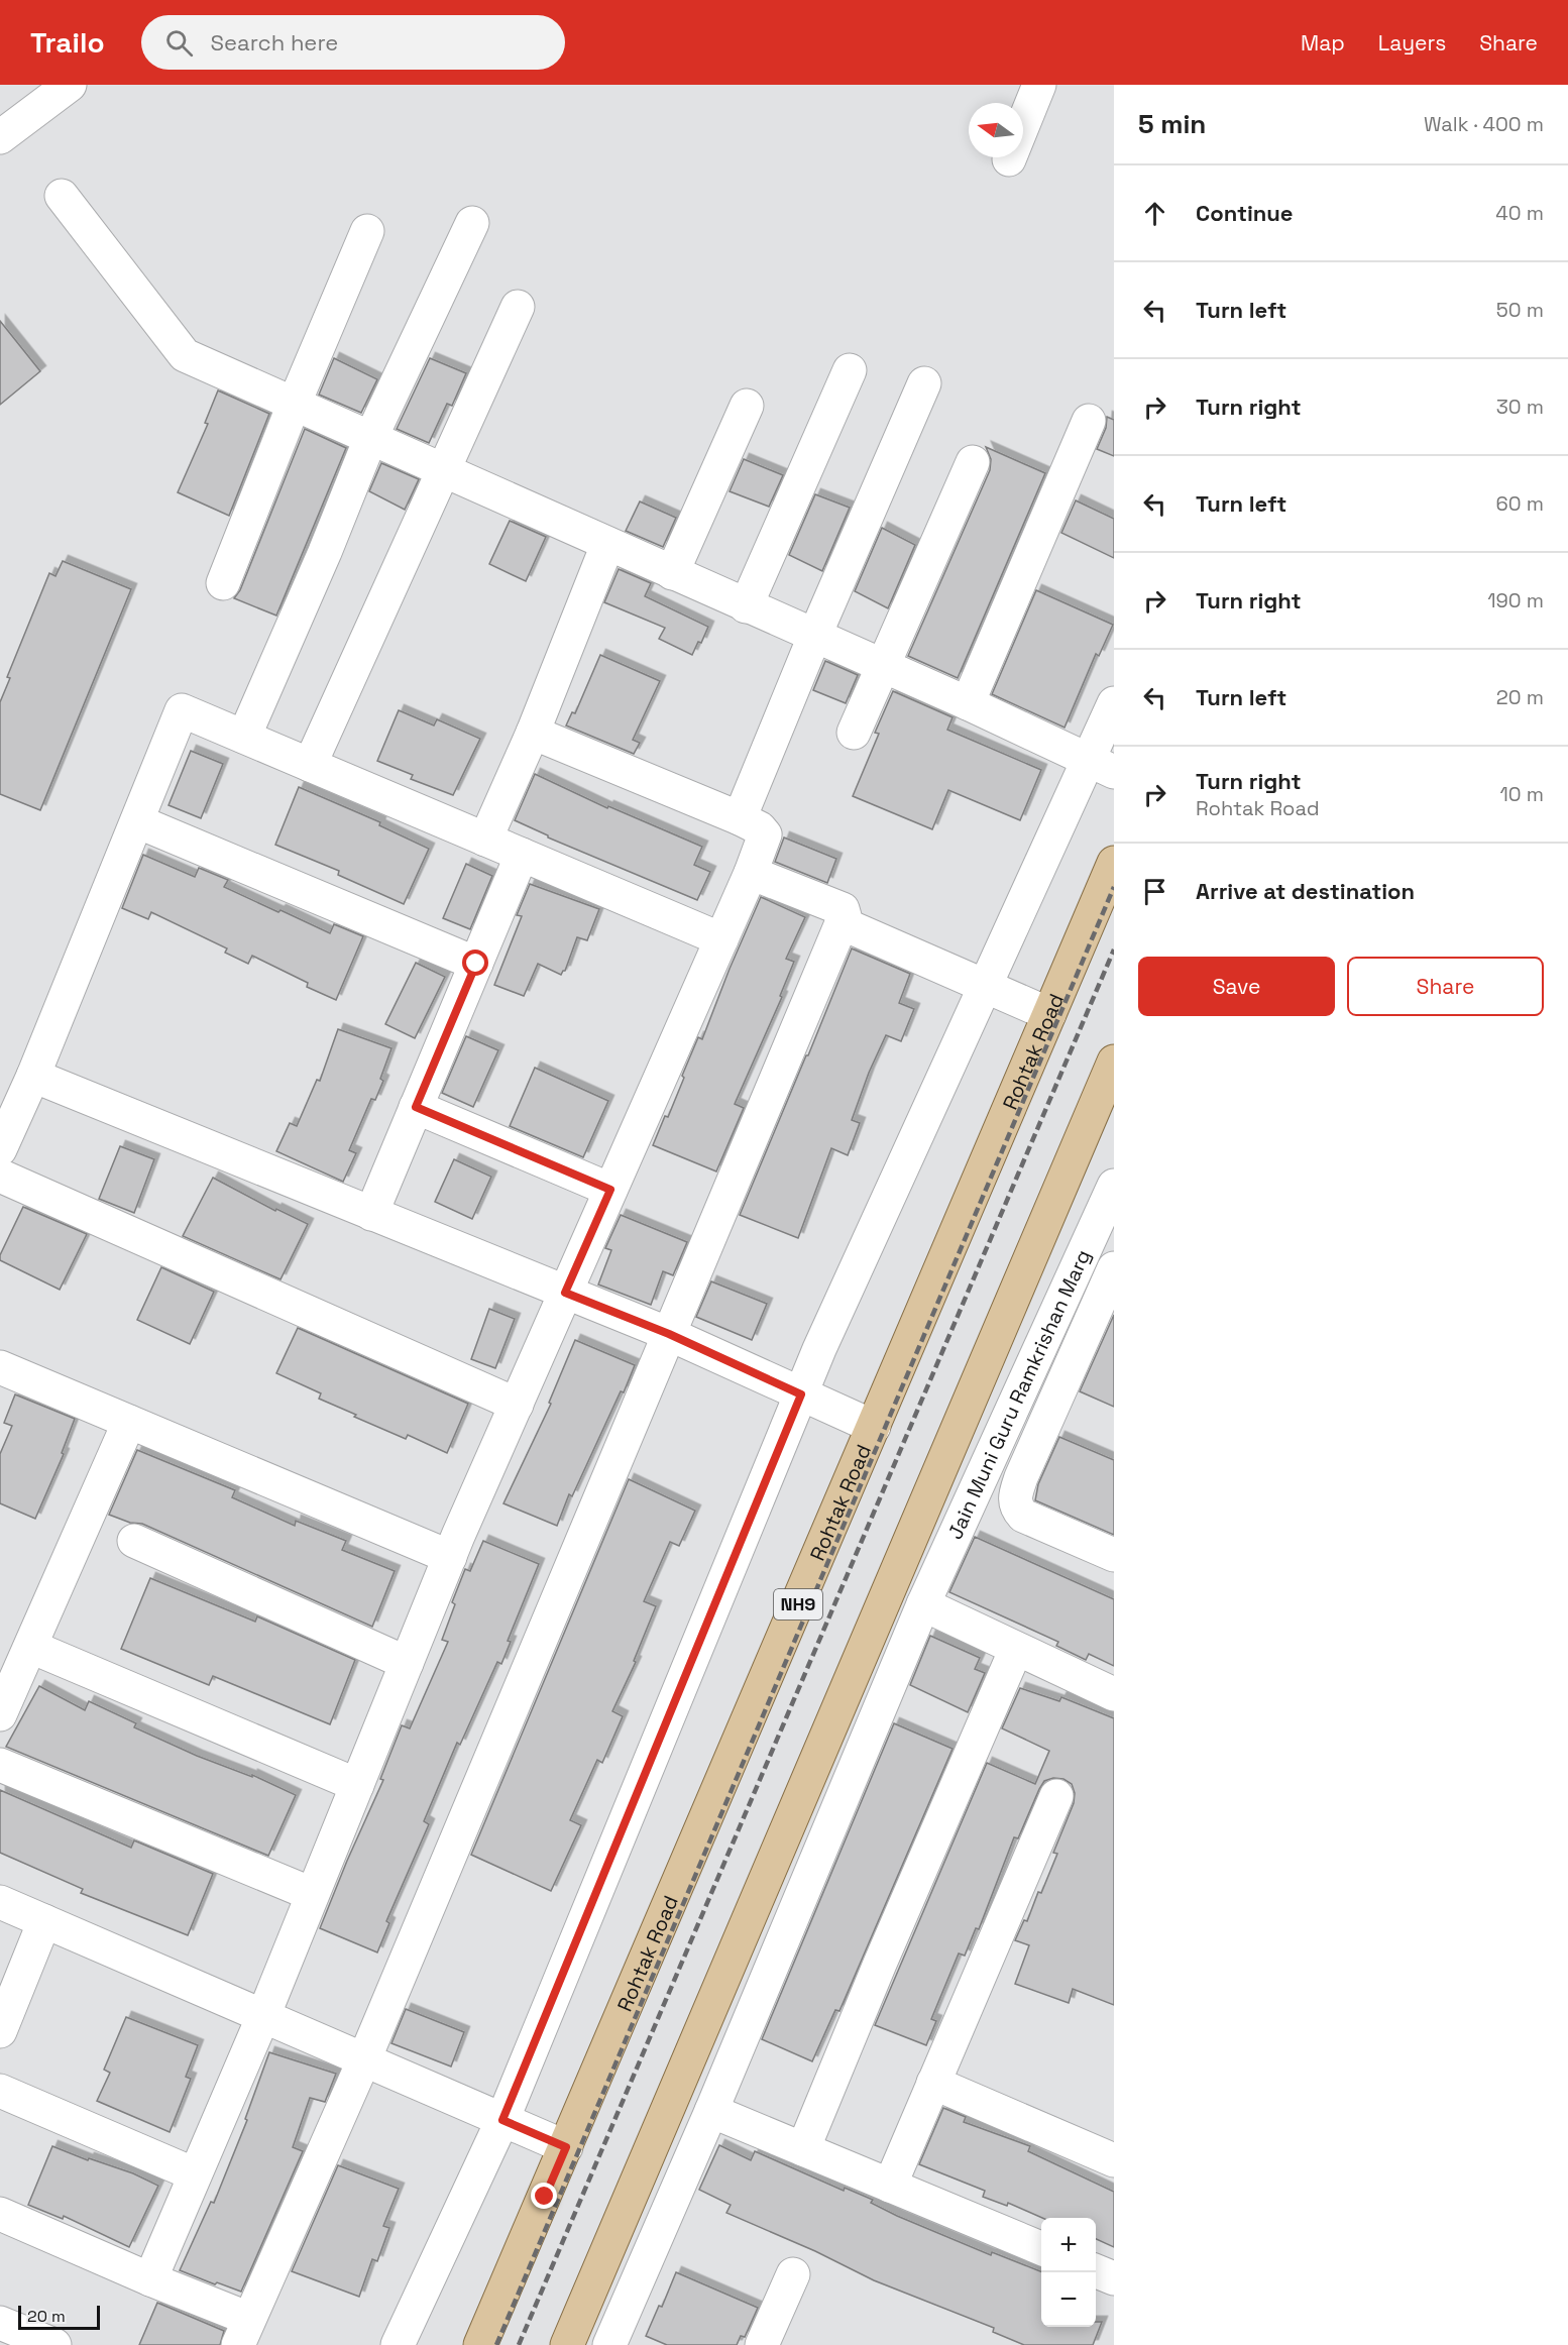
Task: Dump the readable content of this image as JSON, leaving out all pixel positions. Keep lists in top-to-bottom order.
{
  "streets": {
    "main road": ["Rohtak Road", "NH9"],
    "street": ["Jain Muni Guru Ramkrishan Marg"]
  },
  "scale_bar": "20 m",
  "north": "left",
  "page": {
    "header": "Trailo",
    "search": "Search here",
    "nav": ["Map", "Layers", "Share"],
    "heading": ["5 min", "Walk · 400 m"],
    "list": [
      ["Continue", "40 m"],
      ["Turn left", "50 m"],
      ["Turn right", "30 m"],
      ["Turn left", "60 m"],
      ["Turn right", "190 m"],
      ["Turn left", "20 m"],
      ["Turn right", "Rohtak Road", "10 m"],
      "Arrive at destination"
    ],
    "buttons": ["Save", "Share"],
    "map_buttons": ["+", "−"],
    "scale": "20 m"
  }
}
